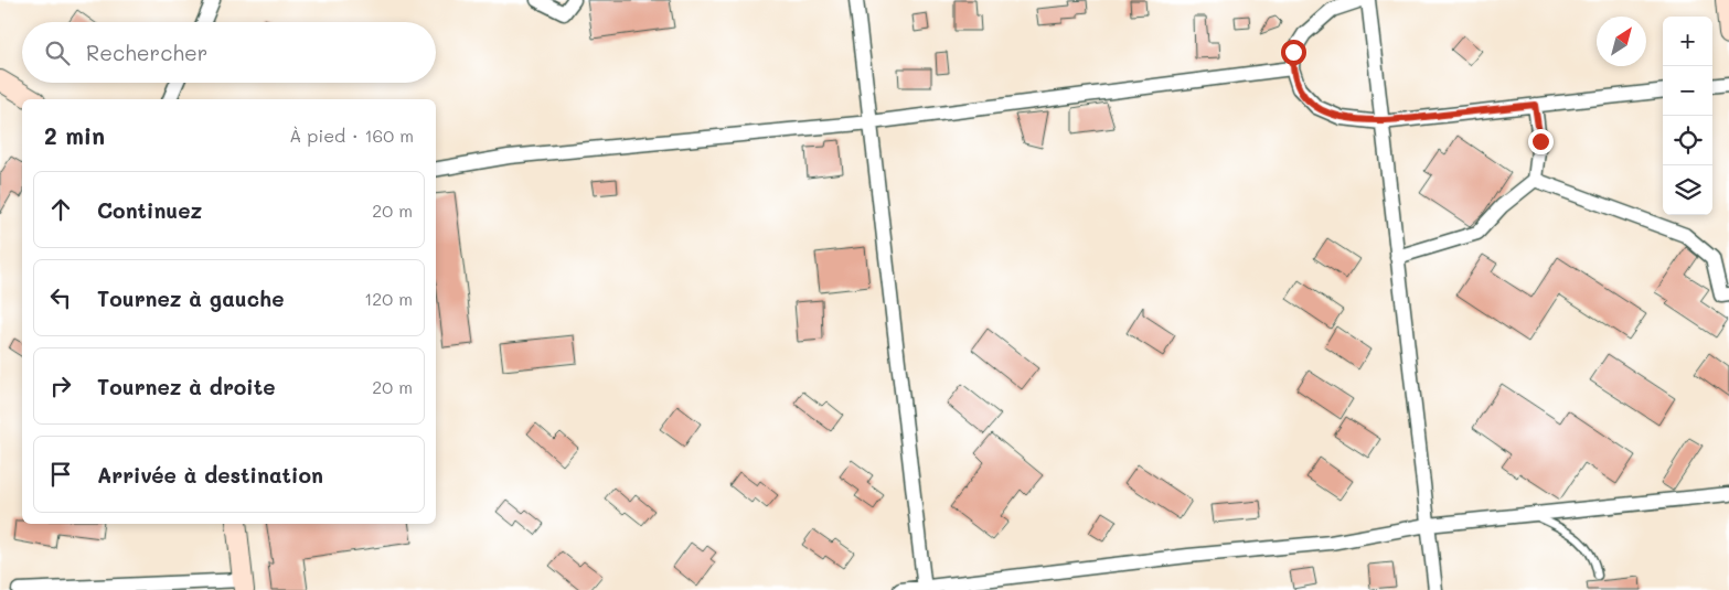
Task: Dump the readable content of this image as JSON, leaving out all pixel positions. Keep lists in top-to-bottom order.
{
  "north": "top right",
  "page": {
    "map_buttons": ["+", "−"],
    "search": "Rechercher",
    "heading": ["2 min", "À pied · 160 m"],
    "list": [
      ["Continuez", "20 m"],
      ["Tournez à gauche", "120 m"],
      ["Tournez à droite", "20 m"],
      "Arrivée à destination"
    ]
  }
}
